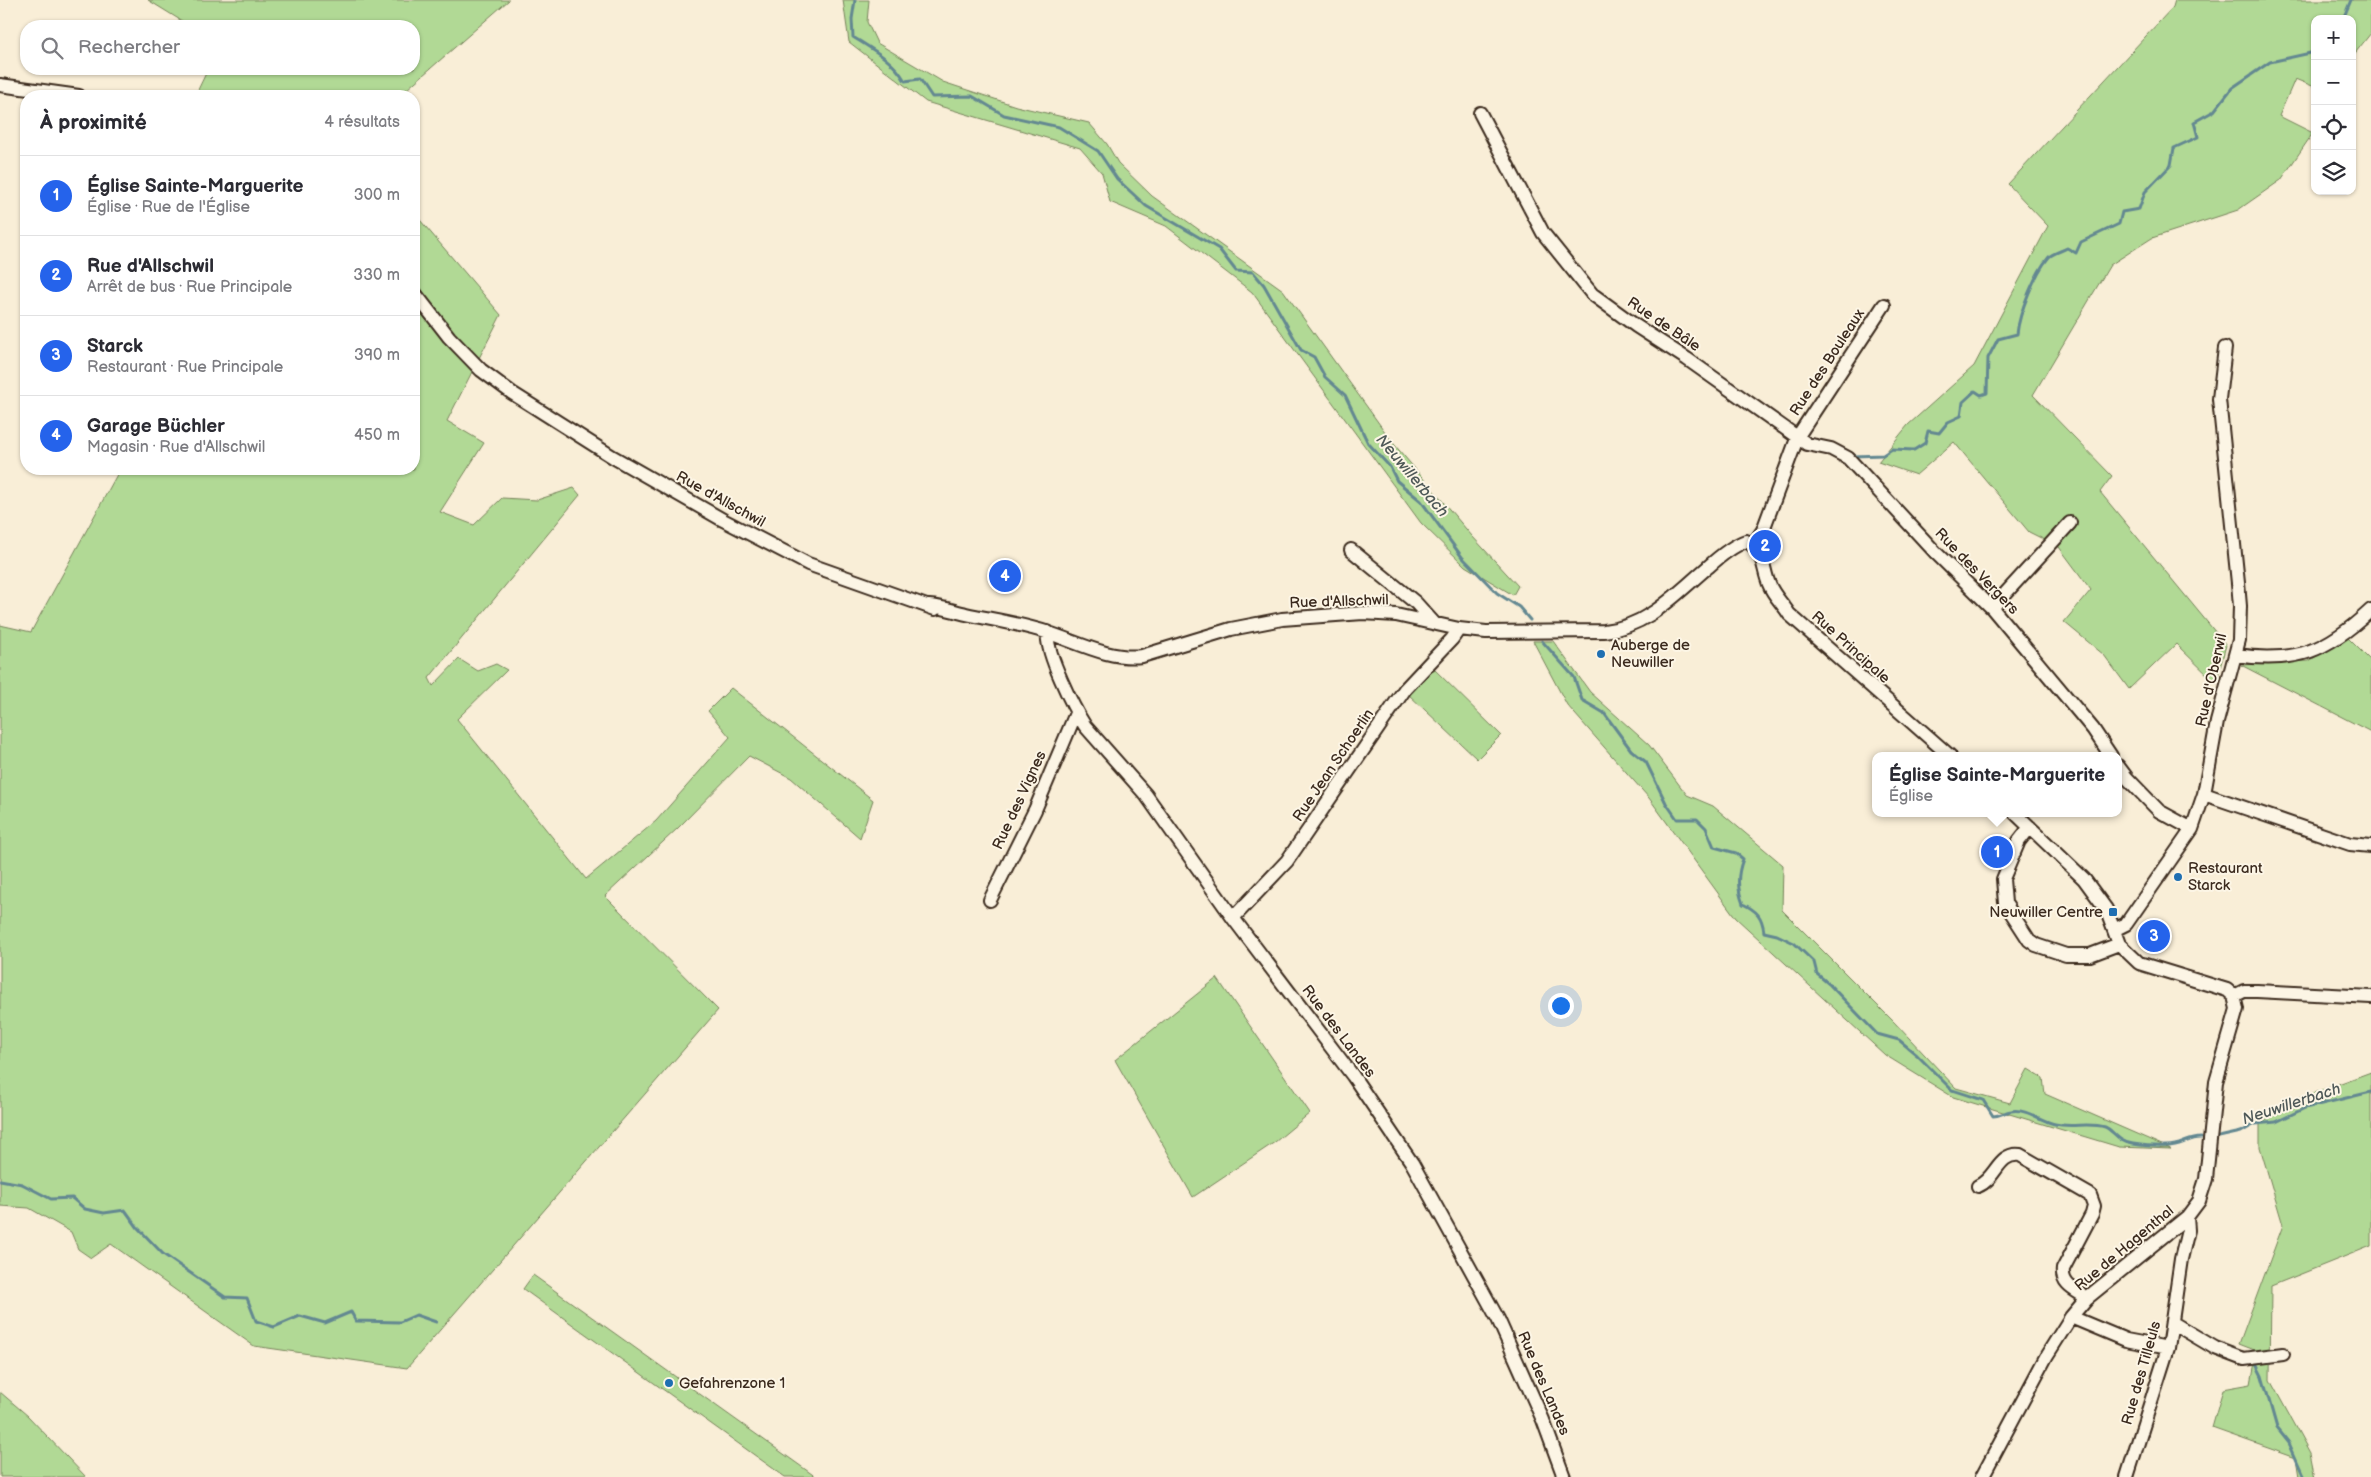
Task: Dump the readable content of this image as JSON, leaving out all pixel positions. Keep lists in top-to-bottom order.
{
  "streets": {
    "street": [
      "Rue de Bâle",
      "Rue des Bouleaux",
      "Rue d'Allschwil",
      "Rue des Vergers",
      "Rue Principale",
      "Rue d'Oberwil",
      "Rue Jean Schoerlin",
      "Rue des Vignes",
      "Rue des Landes",
      "Rue de Hagenthal",
      "Rue des Tilleuls"
    ]
  },
  "crossings": [
    ["Rue de Bâle", "Rue des Bouleaux"],
    ["Rue de Bâle", "Rue des Vergers"],
    ["Rue des Bouleaux", "Rue des Vergers"],
    ["Rue d'Allschwil", "Rue Principale"],
    ["Rue d'Allschwil", "Rue Jean Schoerlin"],
    ["Rue d'Allschwil", "Rue des Landes"],
    ["Rue Jean Schoerlin", "Rue des Landes"],
    ["Rue des Vignes", "Rue des Landes"],
    ["Rue de Hagenthal", "Rue des Tilleuls"]
  ],
  "water": ["Neuwillerbach"],
  "places": {
    "other": ["Auberge de Neuwiller", "Restaurant Starck", "Gefahrenzone 1"],
    "transit": ["Neuwiller Centre"]
  },
  "page": {
    "map_buttons": ["+", "−"],
    "search": "Rechercher",
    "heading": ["À proximité", "4 résultats"],
    "list": [
      {
        "mark": "1",
        "name": "Église Sainte-Marguerite",
        "note": "Église · Rue de l'Église",
        "value": "300 m"
      },
      {
        "mark": "2",
        "name": "Rue d'Allschwil",
        "note": "Arrêt de bus · Rue Principale",
        "value": "330 m"
      },
      {
        "mark": "3",
        "name": "Starck",
        "note": "Restaurant · Rue Principale",
        "value": "390 m"
      },
      {
        "mark": "4",
        "name": "Garage Büchler",
        "note": "Magasin · Rue d'Allschwil",
        "value": "450 m"
      }
    ],
    "pins": [
      "2",
      "4",
      "1",
      "3"
    ],
    "popup": ["Église Sainte-Marguerite", "Église"]
  }
}
